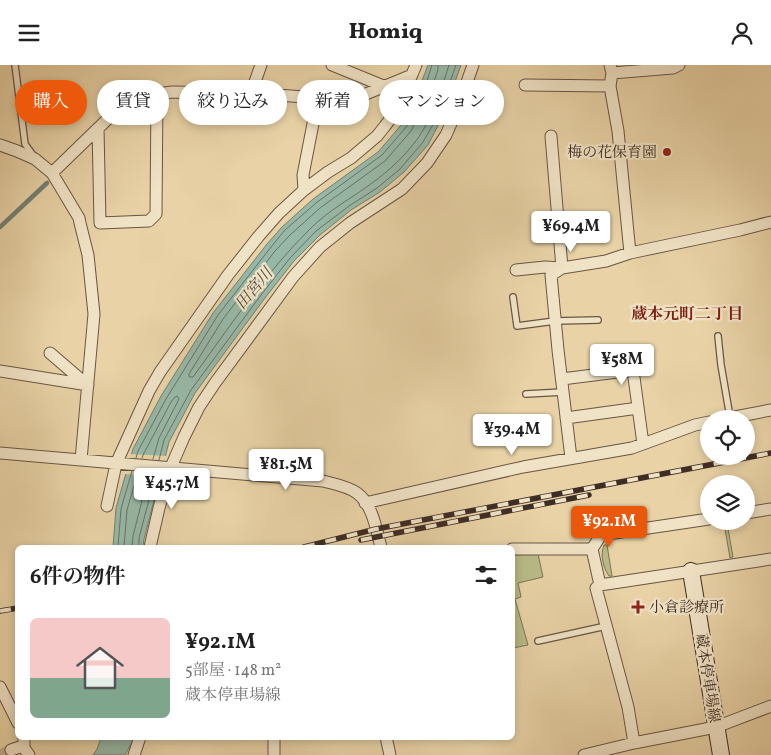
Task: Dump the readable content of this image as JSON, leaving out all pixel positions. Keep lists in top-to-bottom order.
{
  "streets": {
    "main road": ["蔵本停車場線"]
  },
  "districts": ["蔵本元町二丁目"],
  "water": ["田宮川"],
  "places": {
    "other": ["梅の花保育園"],
    "health": ["小倉診療所"]
  },
  "page": {
    "header": "Homiq",
    "chip": [
      "購入",
      "賃貸",
      "絞り込み",
      "新着",
      "マンション"
    ],
    "price": [
      "¥69.4M",
      "¥58M",
      "¥39.4M",
      "¥81.5M",
      "¥45.7M",
      "¥92.1M"
    ],
    "heading": "6件の物件",
    "list": [
      {
        "name": "¥92.1M",
        "note": "5部屋 · 148 m² · 蔵本停車場線"
      }
    ]
  }
}
